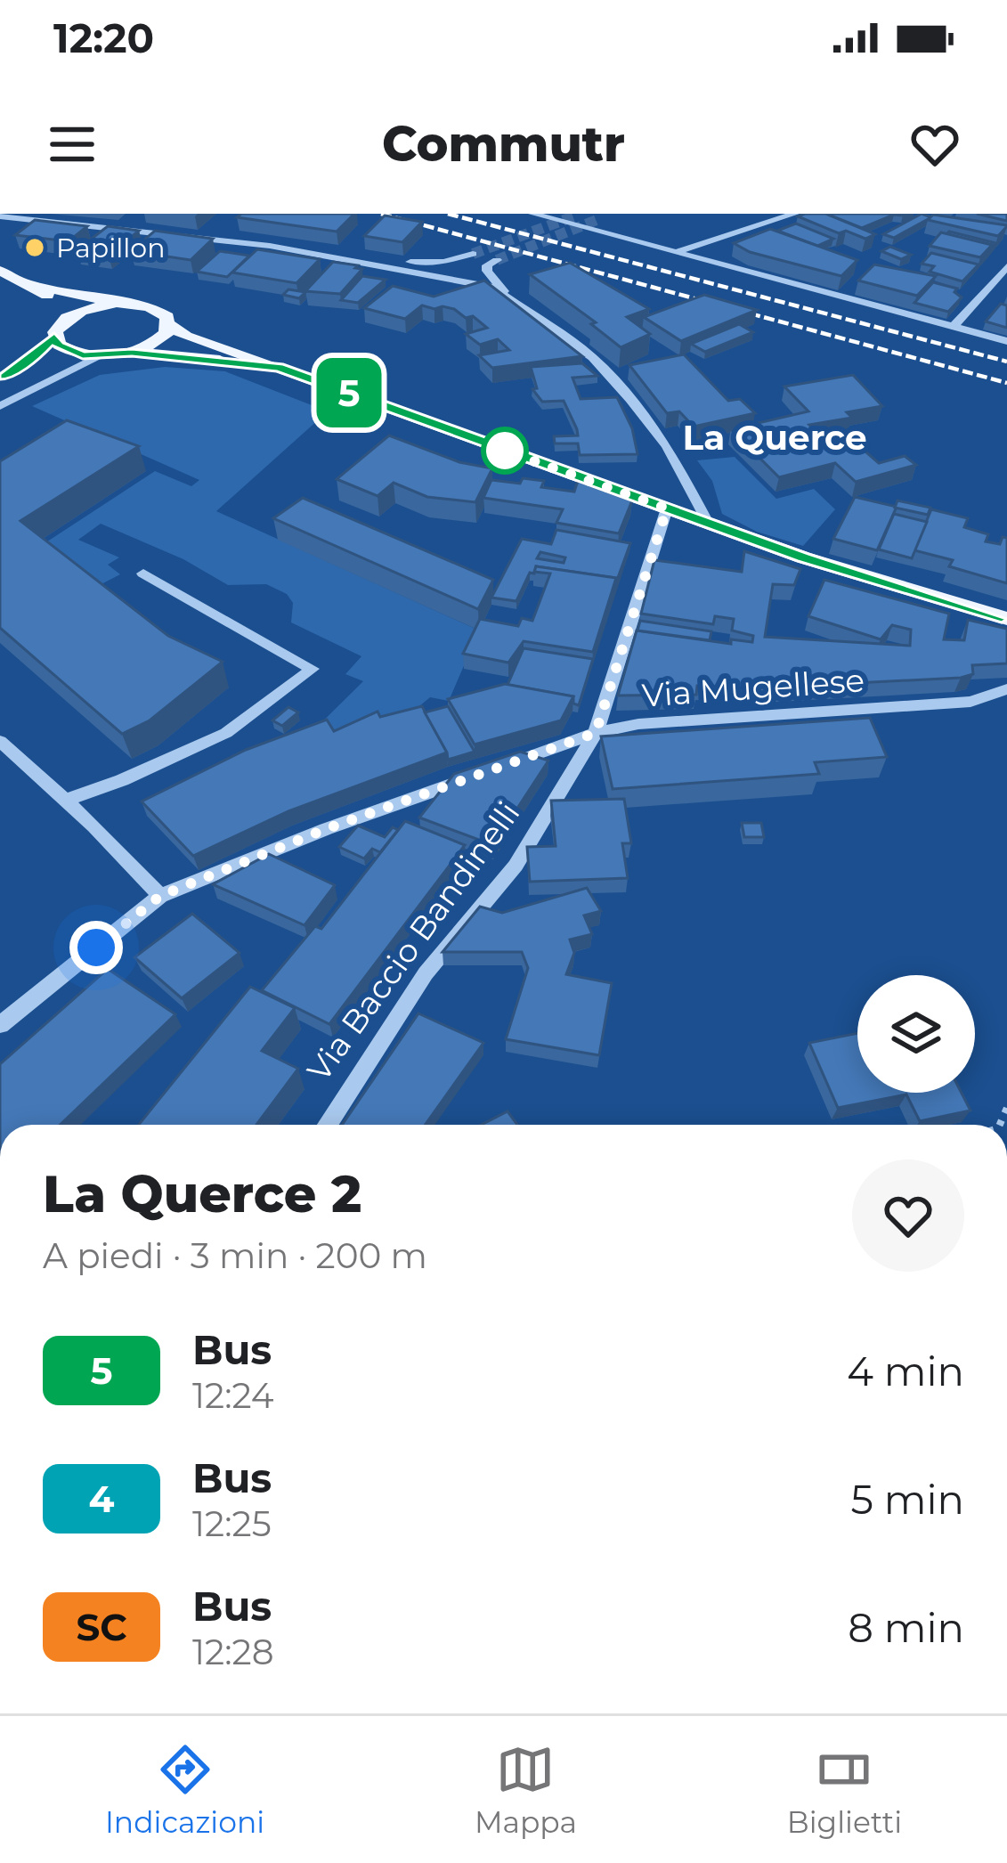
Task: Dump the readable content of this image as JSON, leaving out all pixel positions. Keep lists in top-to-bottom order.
{
  "streets": {
    "street": ["Via Mugellese", "Via Baccio Bandinelli"]
  },
  "crossings": [
    ["Via Mugellese", "Via Baccio Bandinelli"]
  ],
  "districts": ["La Querce"],
  "places": ["Papillon"],
  "lines": ["bus line 5"],
  "page": {
    "status": "12:20",
    "header": "Commutr",
    "on_map": "5",
    "heading": ["La Querce 2", "A piedi · 3 min · 200 m"],
    "list": [
      {
        "mark": "5",
        "name": "Bus",
        "note": "12:24",
        "value": "4 min"
      },
      {
        "mark": "4",
        "name": "Bus",
        "note": "12:25",
        "value": "5 min"
      },
      {
        "mark": "SC",
        "name": "Bus",
        "note": "12:28",
        "value": "8 min"
      }
    ],
    "tabs": ["Indicazioni", "Mappa", "Biglietti"]
  }
}
